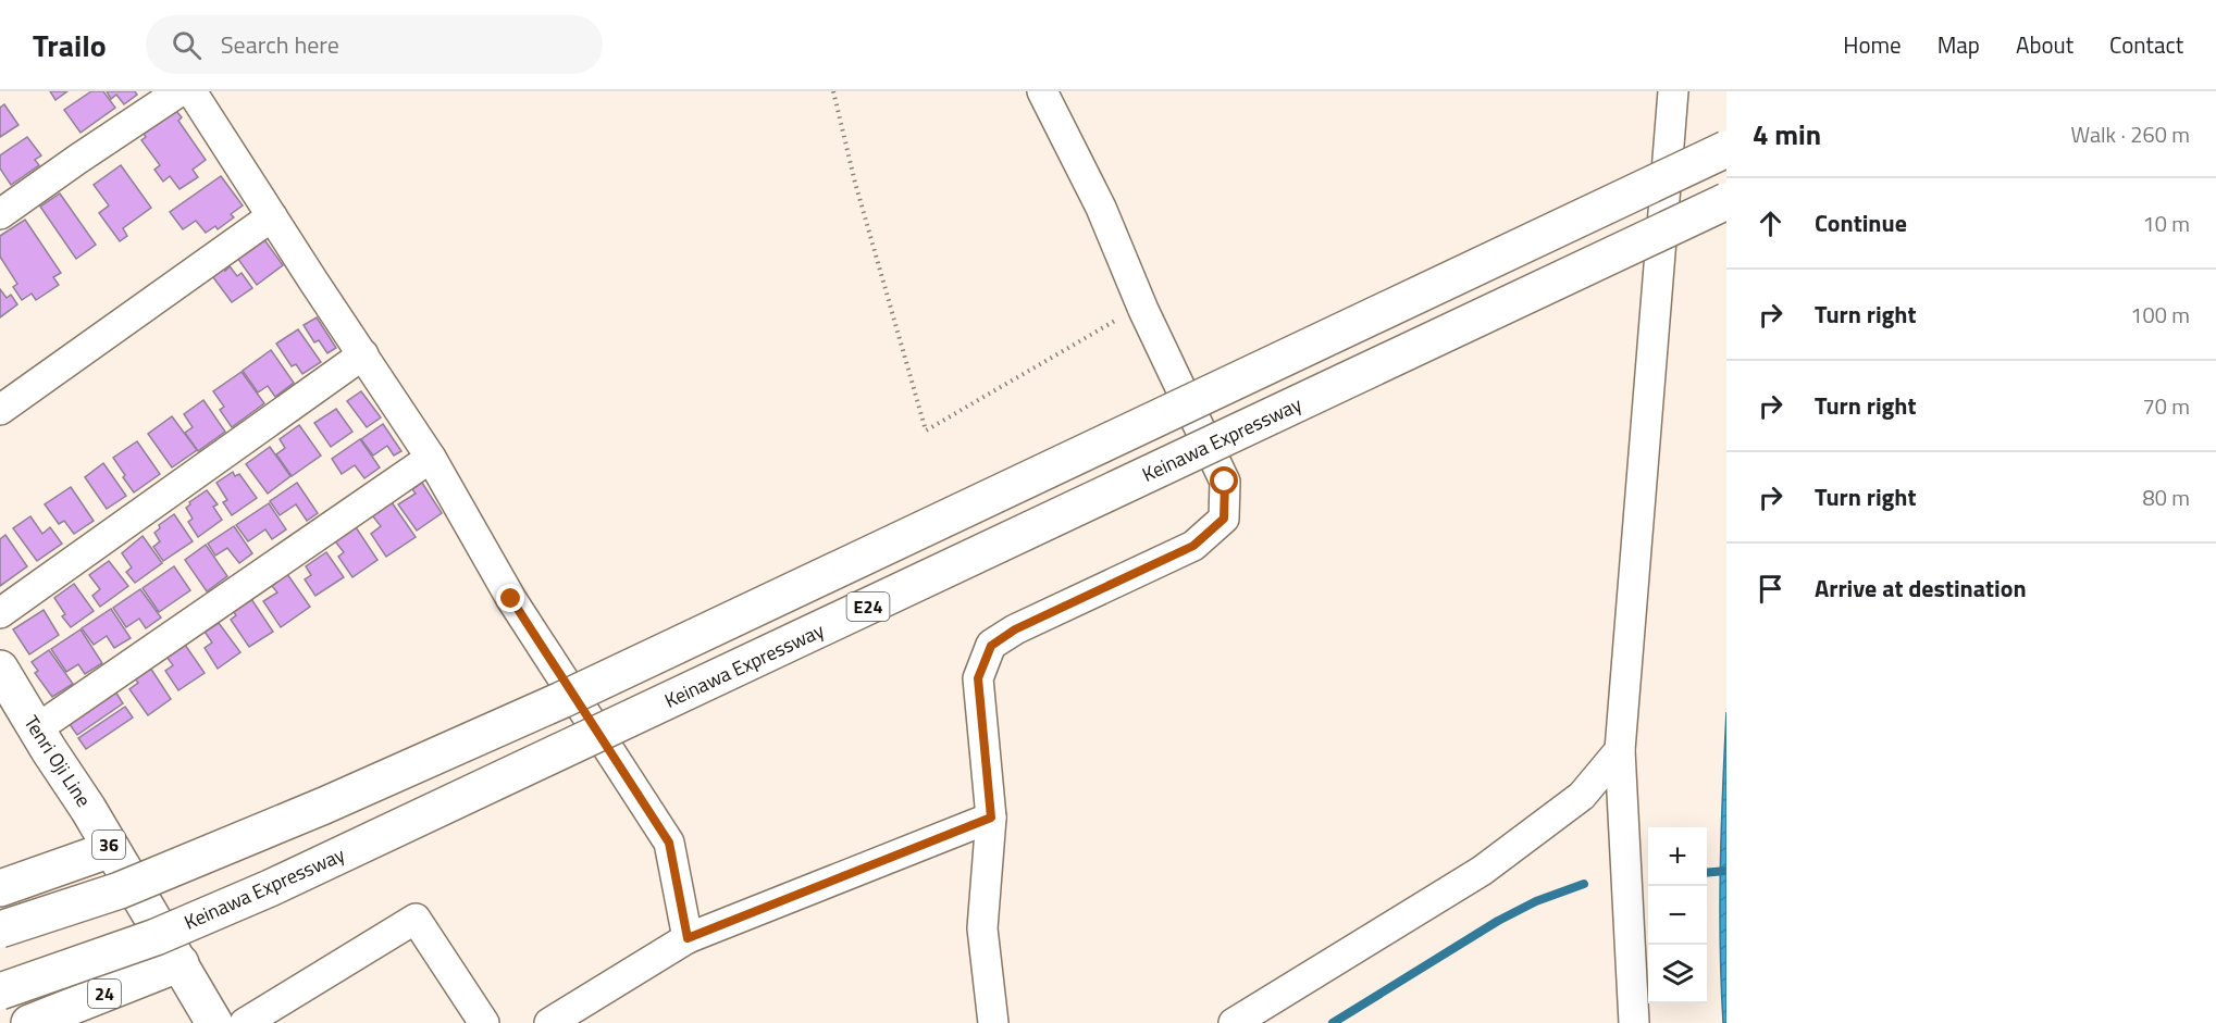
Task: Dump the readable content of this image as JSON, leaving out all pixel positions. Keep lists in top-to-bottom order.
{
  "streets": {
    "main road": [
      "Keinawa Expressway",
      "E24",
      "Tenri Oji Line",
      "36",
      "24"
    ]
  },
  "crossings": [
    ["Tenri Oji Line", "24"]
  ],
  "page": {
    "header": "Trailo",
    "search": "Search here",
    "nav": [
      "Home",
      "Map",
      "About",
      "Contact"
    ],
    "heading": ["4 min", "Walk · 260 m"],
    "list": [
      ["Continue", "10 m"],
      ["Turn right", "100 m"],
      ["Turn right", "70 m"],
      ["Turn right", "80 m"],
      "Arrive at destination"
    ],
    "map_buttons": ["+", "−"]
  }
}
